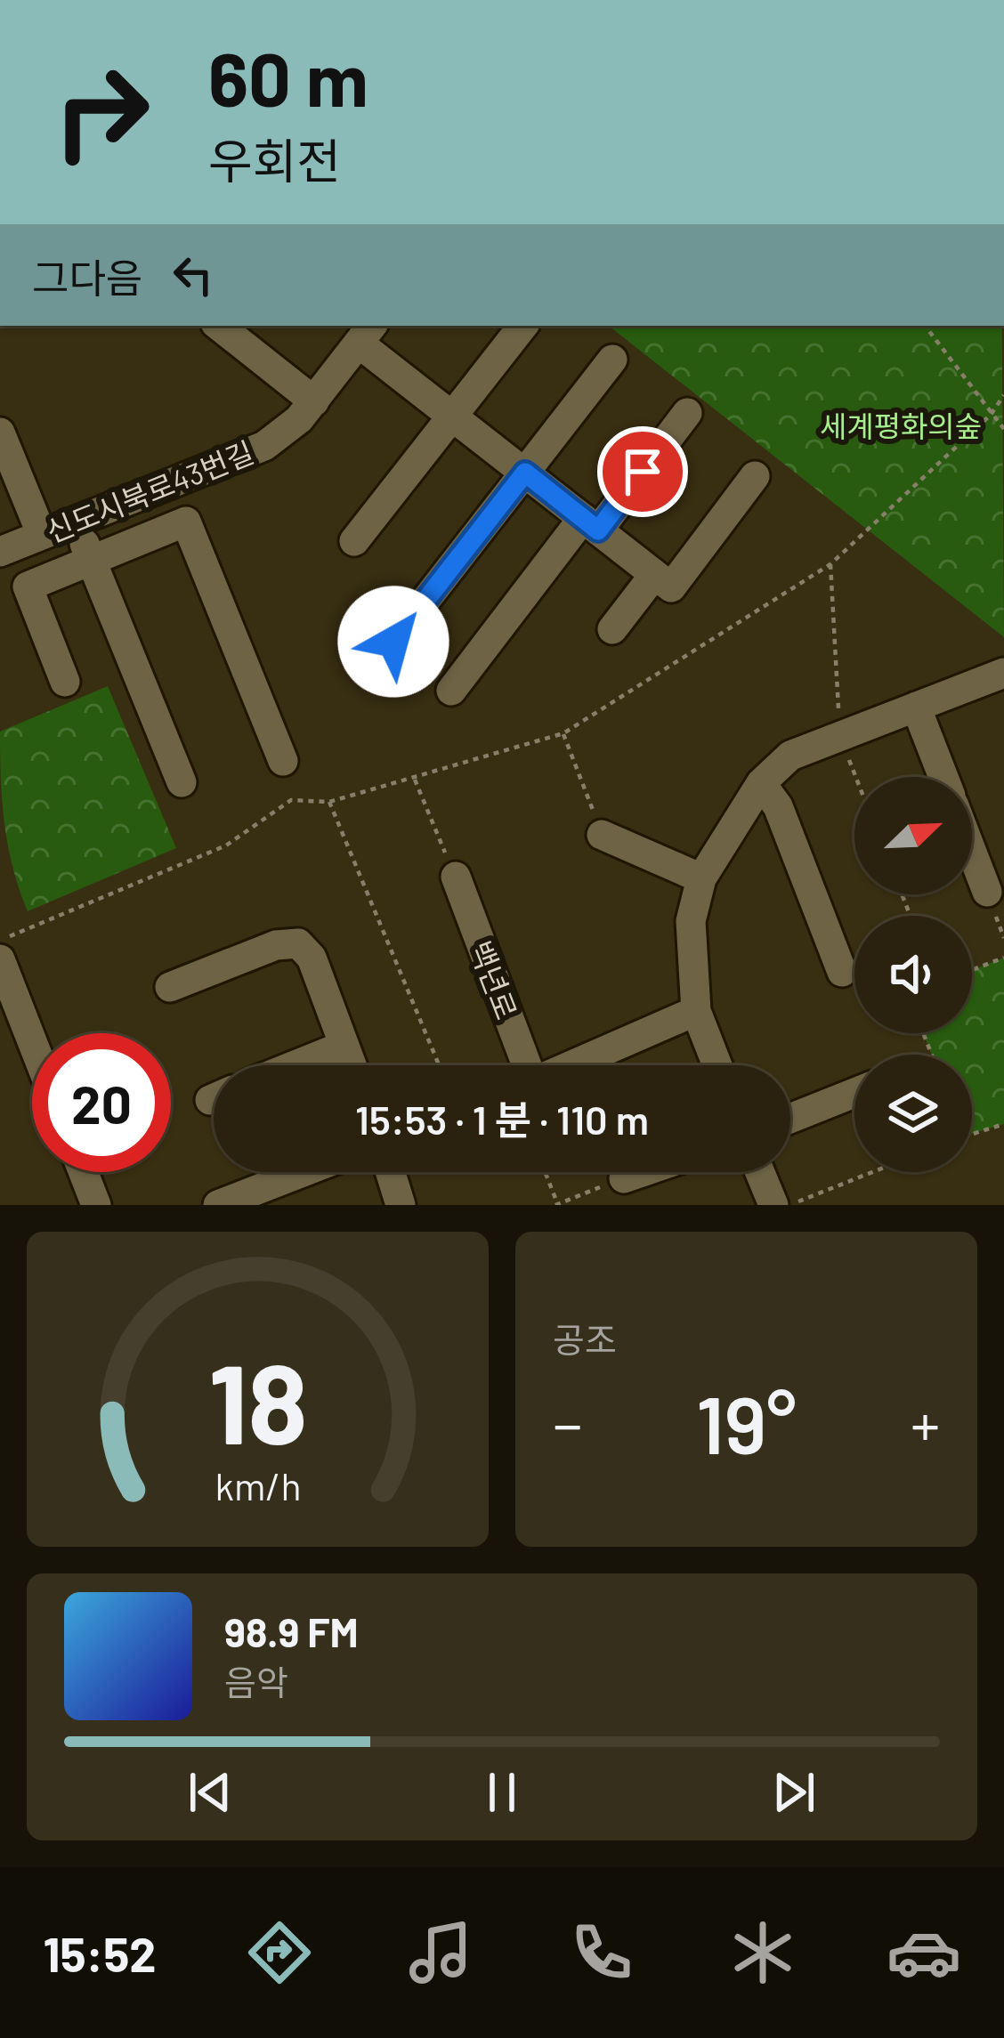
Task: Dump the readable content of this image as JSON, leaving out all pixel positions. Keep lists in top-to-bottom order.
{
  "streets": {
    "street": ["신도시북로43번길", "백년로"]
  },
  "parks": ["세계평화의숲"],
  "north": "top right",
  "page": {
    "turn": ["60 m", "우회전"],
    "then": "그다음",
    "limit": "20",
    "trip": "15:53 · 1 분 · 110 m",
    "tile": "공조",
    "heat": ["−", "19°", "+"],
    "song": ["98.9 FM", "음악"],
    "tabs": "15:52",
    "gauge": ["18", "km/h"]
  }
}
